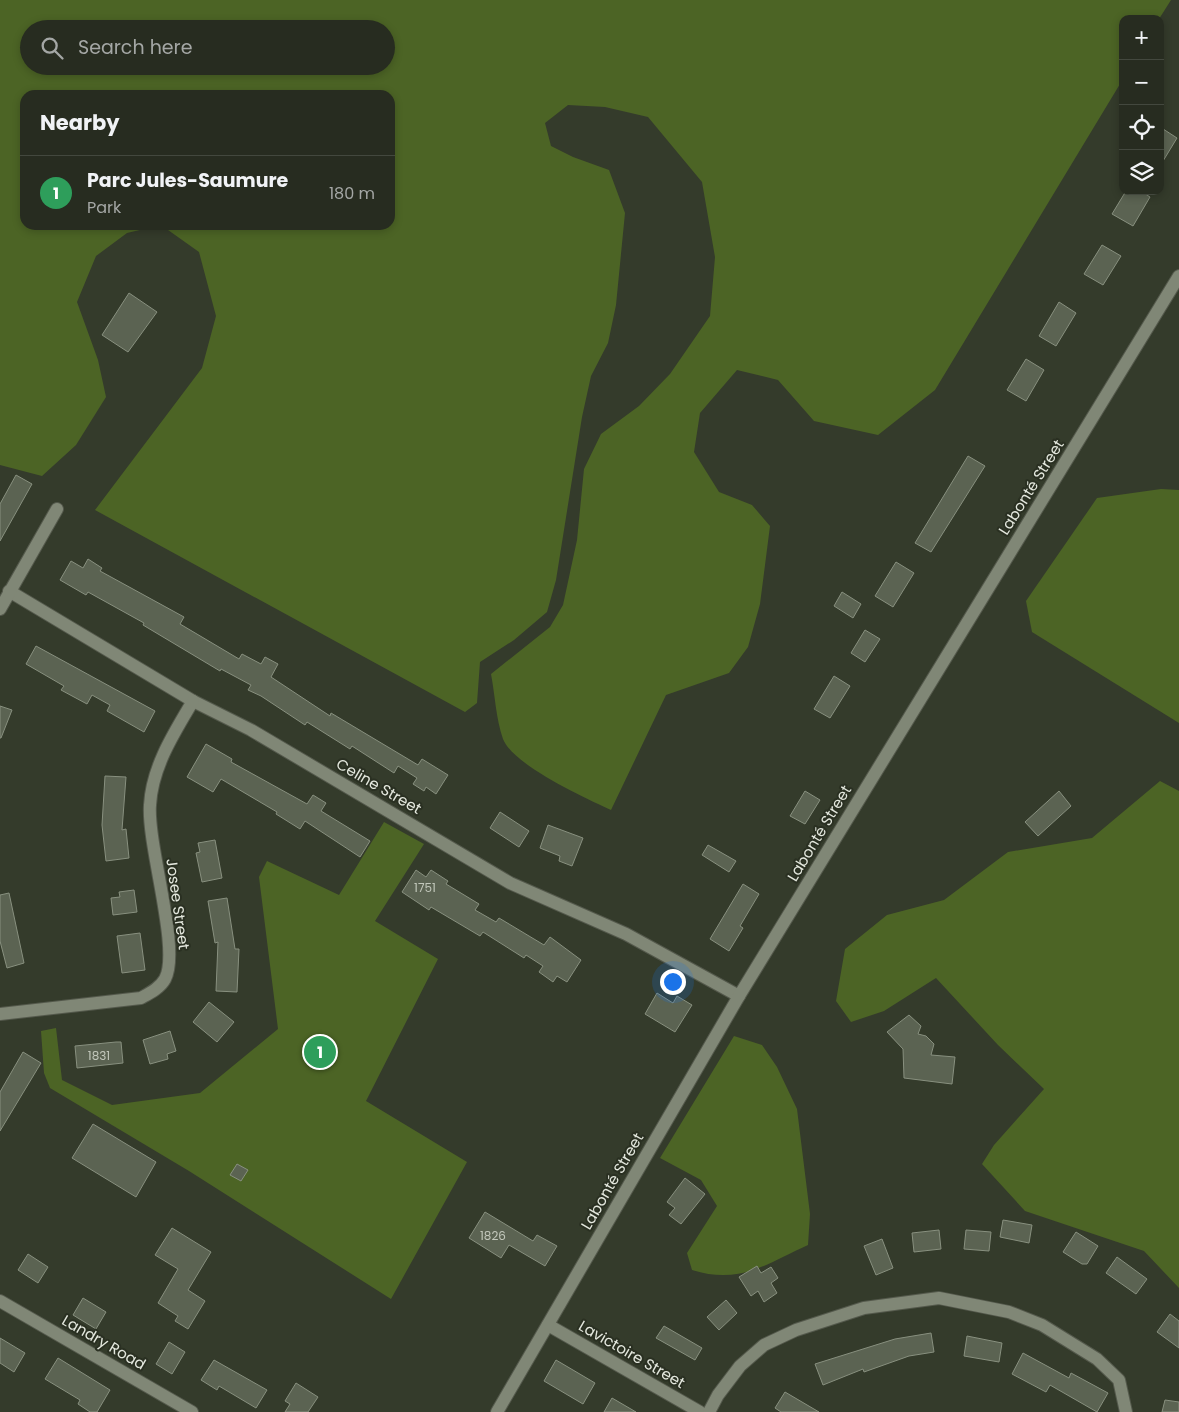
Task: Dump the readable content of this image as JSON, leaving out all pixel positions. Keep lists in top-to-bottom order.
{
  "streets": {
    "street": [
      "Labonté Street",
      "Celine Street",
      "Josee Street",
      "Landry Road",
      "Lavictoire Street"
    ]
  },
  "crossings": [
    ["Labonté Street", "Celine Street"],
    ["Labonté Street", "Lavictoire Street"],
    ["Celine Street", "Josee Street"]
  ],
  "house_numbers": ["1751", "1831", "1826"],
  "page": {
    "map_buttons": ["+", "−"],
    "search": "Search here",
    "heading": "Nearby",
    "list": [
      {
        "mark": "1",
        "name": "Parc Jules-Saumure",
        "note": "Park",
        "value": "180 m"
      }
    ],
    "pins": "1"
  }
}
